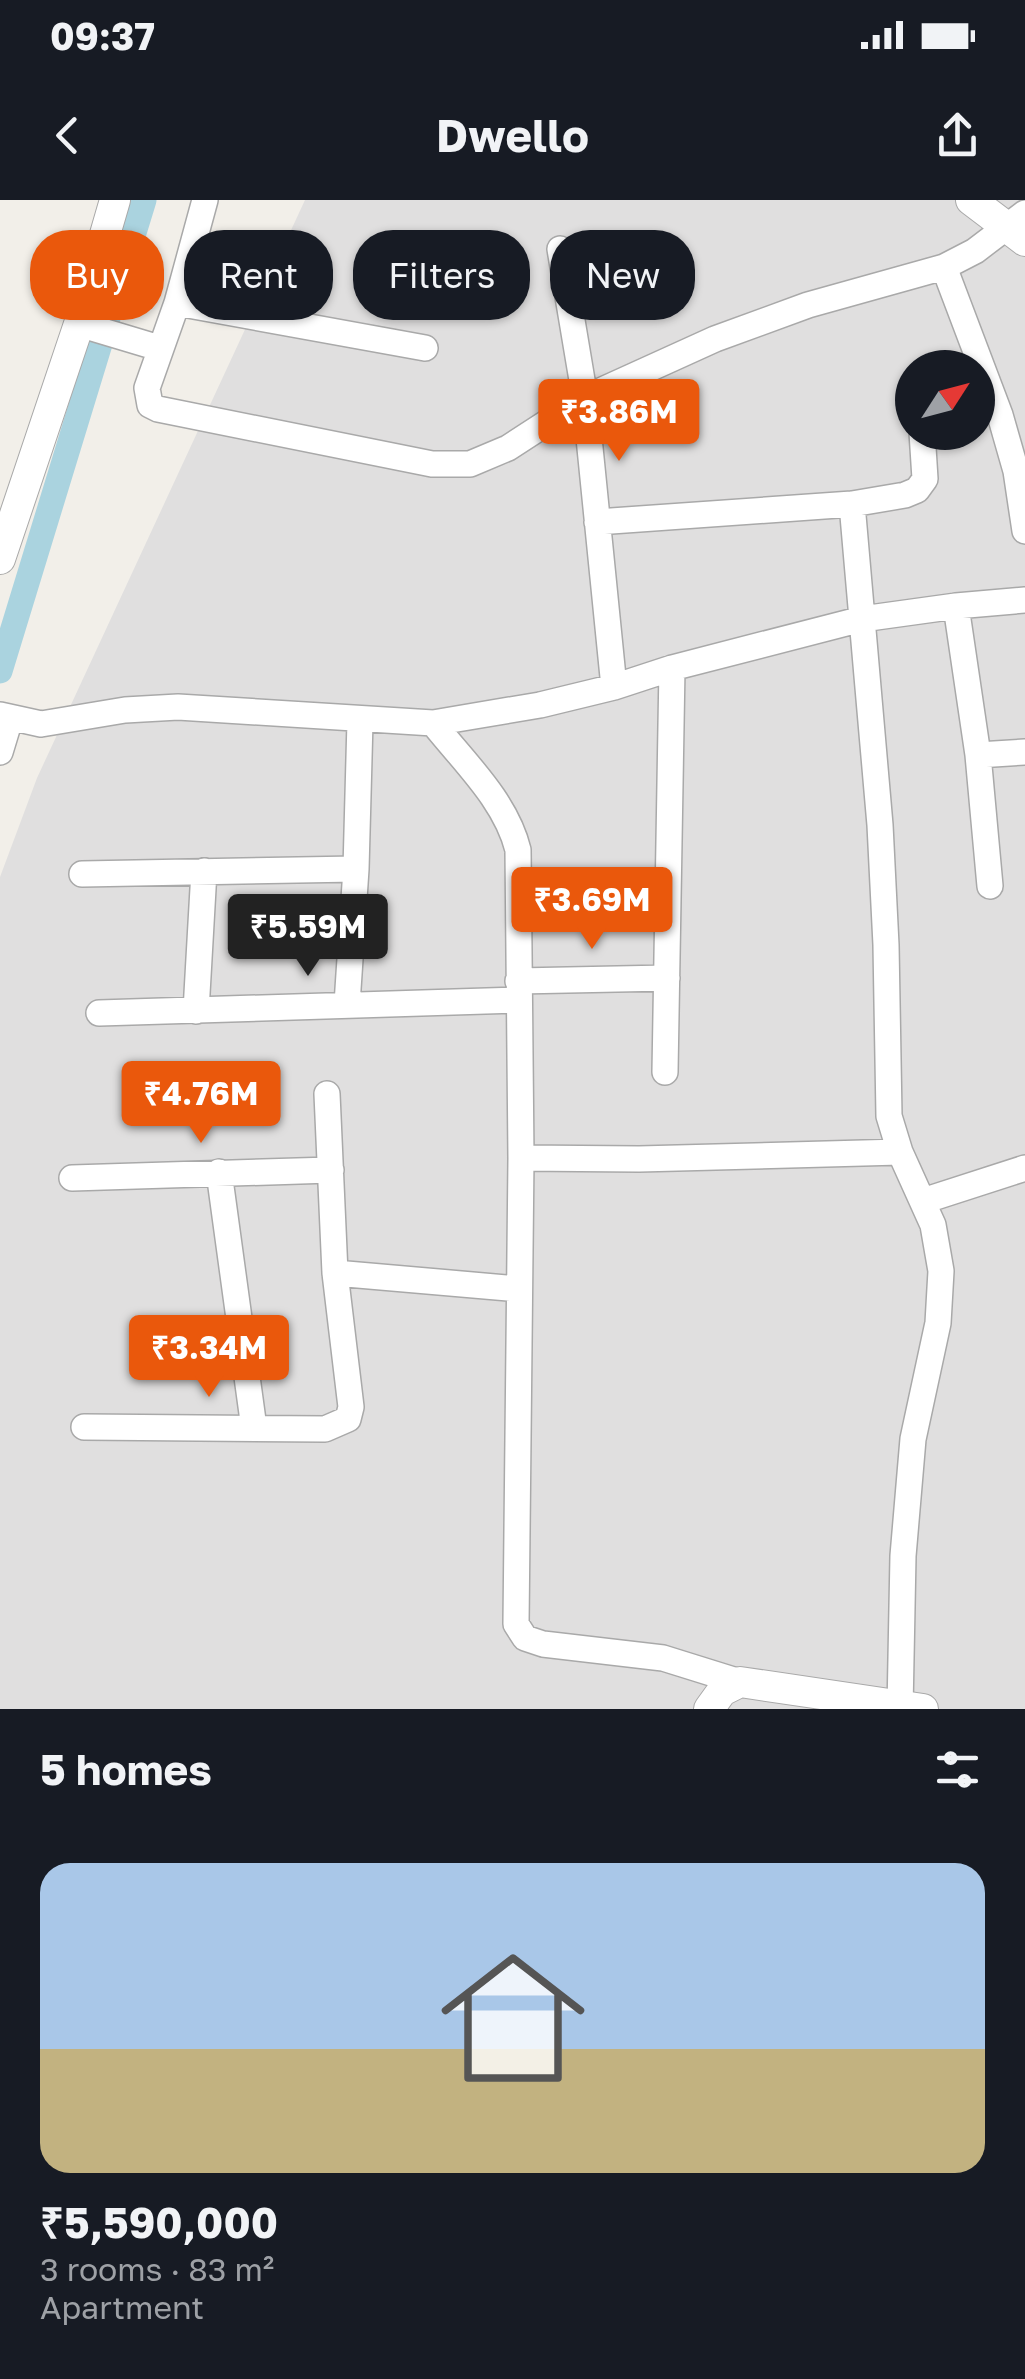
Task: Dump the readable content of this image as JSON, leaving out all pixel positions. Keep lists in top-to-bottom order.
{
  "north": "top right",
  "page": {
    "status": "09:37",
    "header": "Dwello",
    "chip": [
      "Buy",
      "Rent",
      "Filters",
      "New"
    ],
    "price": [
      "₹3.86M",
      "₹3.69M",
      "₹5.59M",
      "₹4.76M",
      "₹3.34M"
    ],
    "heading": "5 homes",
    "list": [
      {
        "name": "₹5,590,000",
        "note": "3 rooms · 83 m² · Apartment"
      }
    ]
  }
}
